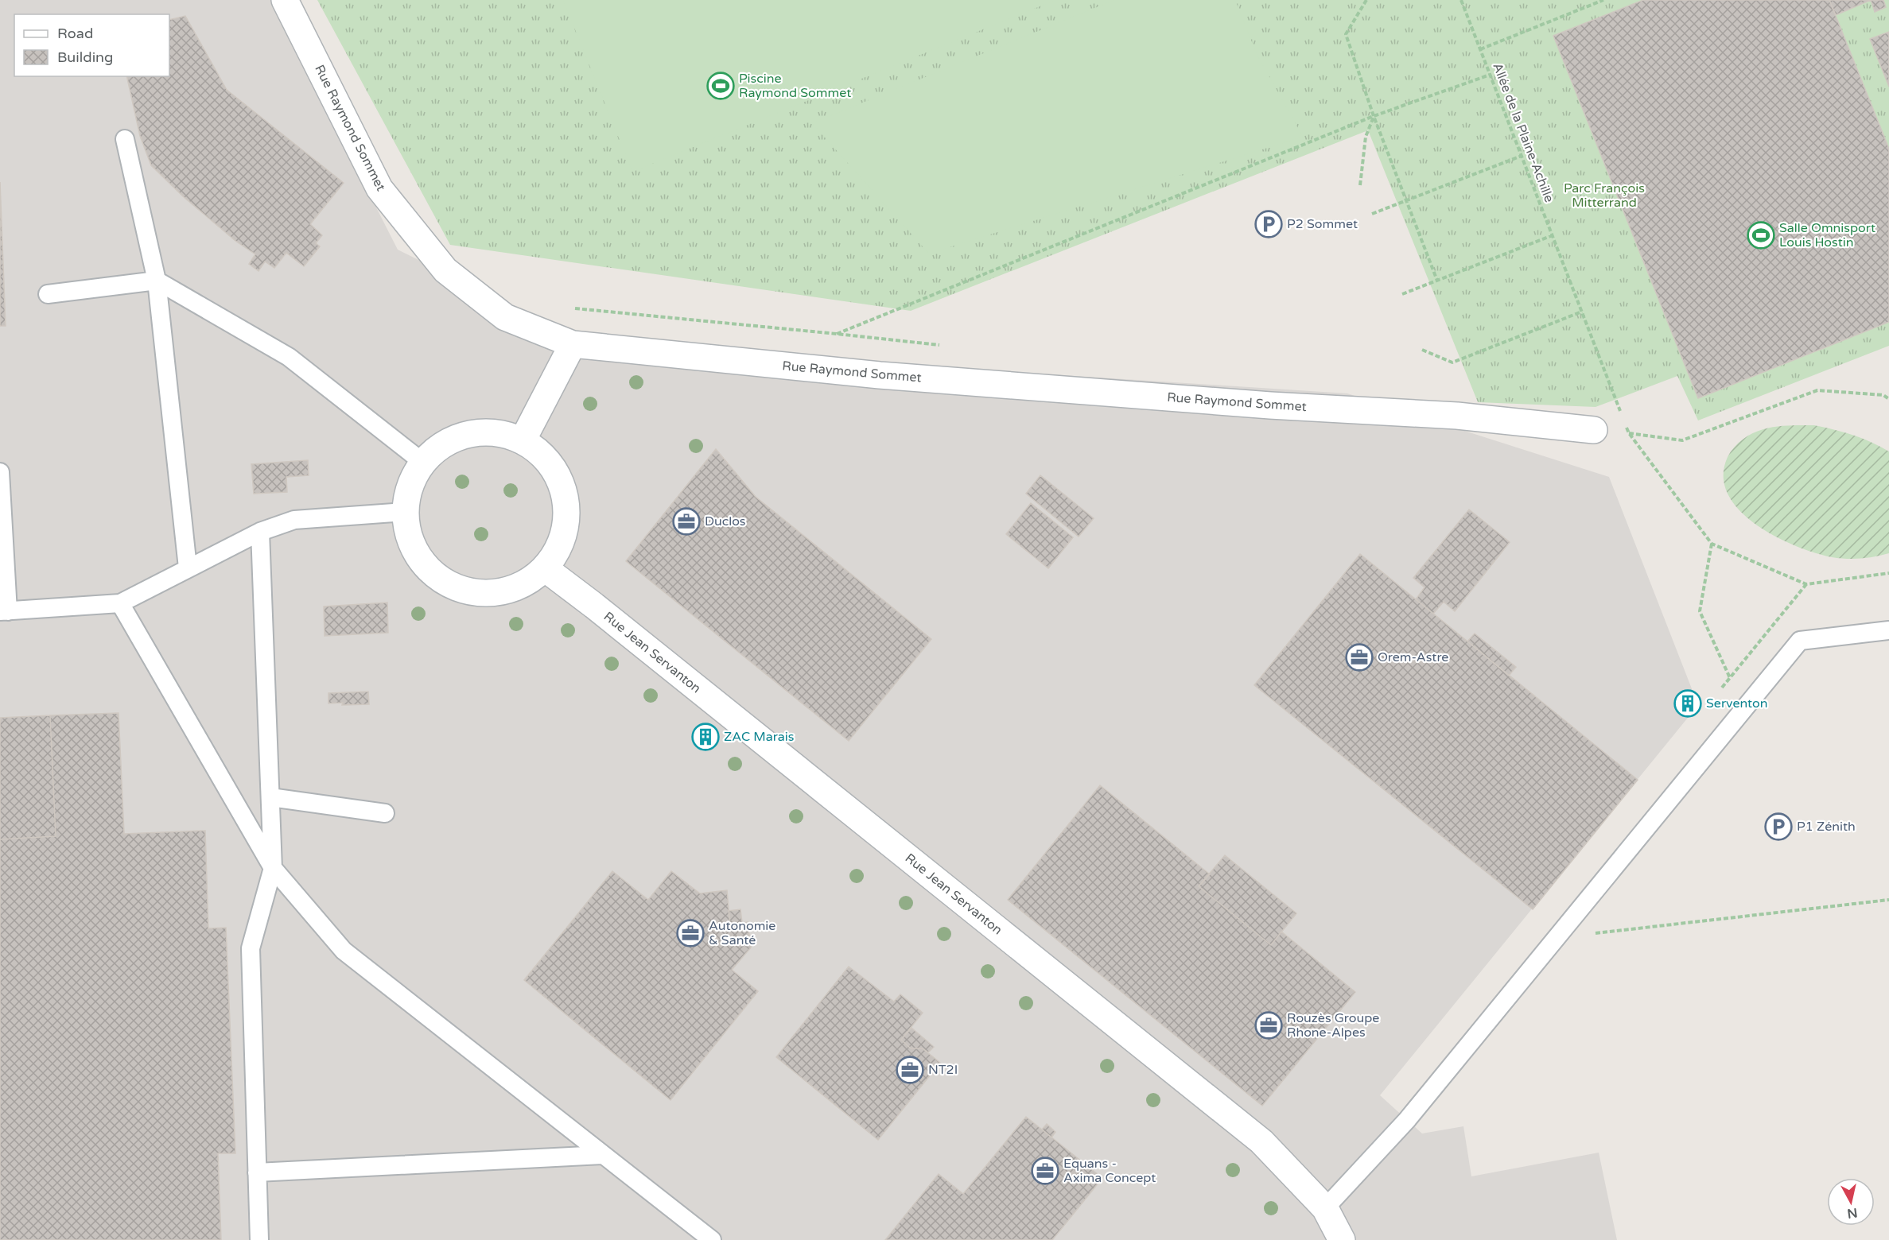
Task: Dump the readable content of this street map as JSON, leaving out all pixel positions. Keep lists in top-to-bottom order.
{
  "streets": {
    "street": ["Rue Raymond Sommet", "Rue Jean Servanton"],
    "path": ["Allée de la Plaine-Achille"]
  },
  "parks": ["Parc François Mitterrand"],
  "places": {
    "sports": ["Piscine Raymond Sommet", "Salle Omnisport Louis Hostin"],
    "parking": ["P2 Sommet", "P1 Zénith"],
    "office": [
      "Duclos",
      "Orem-Astre",
      "Autonomie & Santé",
      "Rouzès Groupe Rhone-Alpes",
      "NT2I",
      "Equans - Axima Concept"
    ],
    "building": ["Serventon", "ZAC Marais"]
  },
  "legend": ["Road", "Building"],
  "north": "bottom"
}
